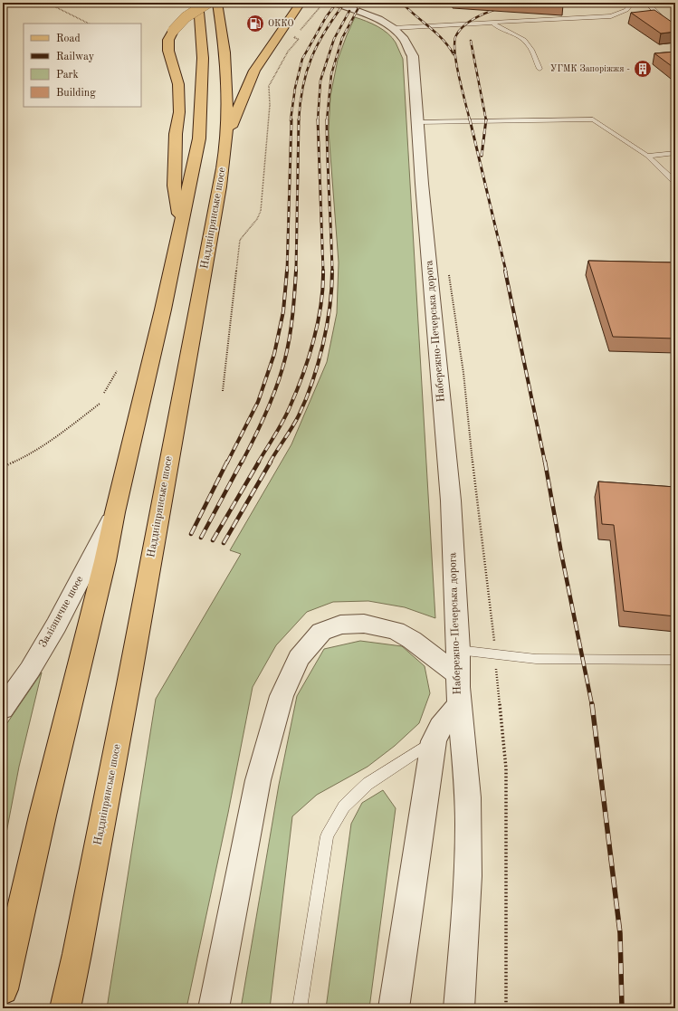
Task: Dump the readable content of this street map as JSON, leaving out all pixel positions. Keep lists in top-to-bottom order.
{
  "streets": {
    "main road": ["Наддніпрянське шосе"],
    "street": ["Набережно-Печерська дорога", "Залізничне шосе"]
  },
  "places": {
    "fuel station": ["ОККО"],
    "building": ["УГМК Запоріжжя -"]
  },
  "legend": [
    "Road",
    "Railway",
    "Park",
    "Building"
  ]
}
